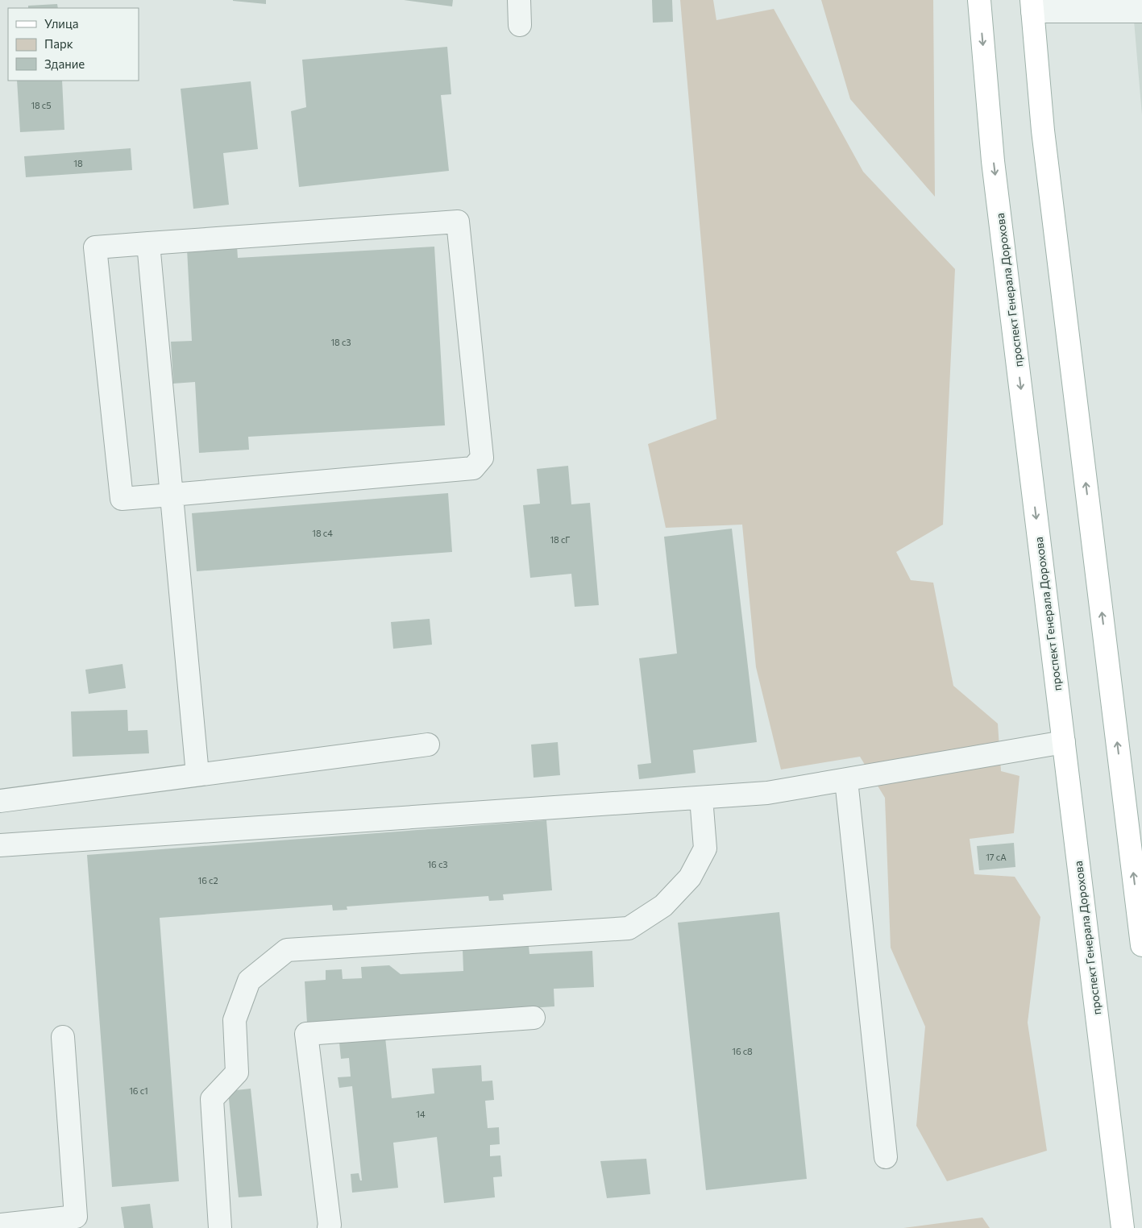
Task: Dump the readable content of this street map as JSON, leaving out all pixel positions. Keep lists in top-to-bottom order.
{
  "streets": {
    "main road": ["проспект Генерала Дорохова"]
  },
  "house_numbers": [
    "18 с5",
    "18",
    "18 с3",
    "18 с4",
    "18 сГ",
    "17 сА",
    "16 с3",
    "16 с2",
    "16 с8",
    "16 с1",
    "14"
  ],
  "legend": ["Улица", "Парк", "Здание"]
}
